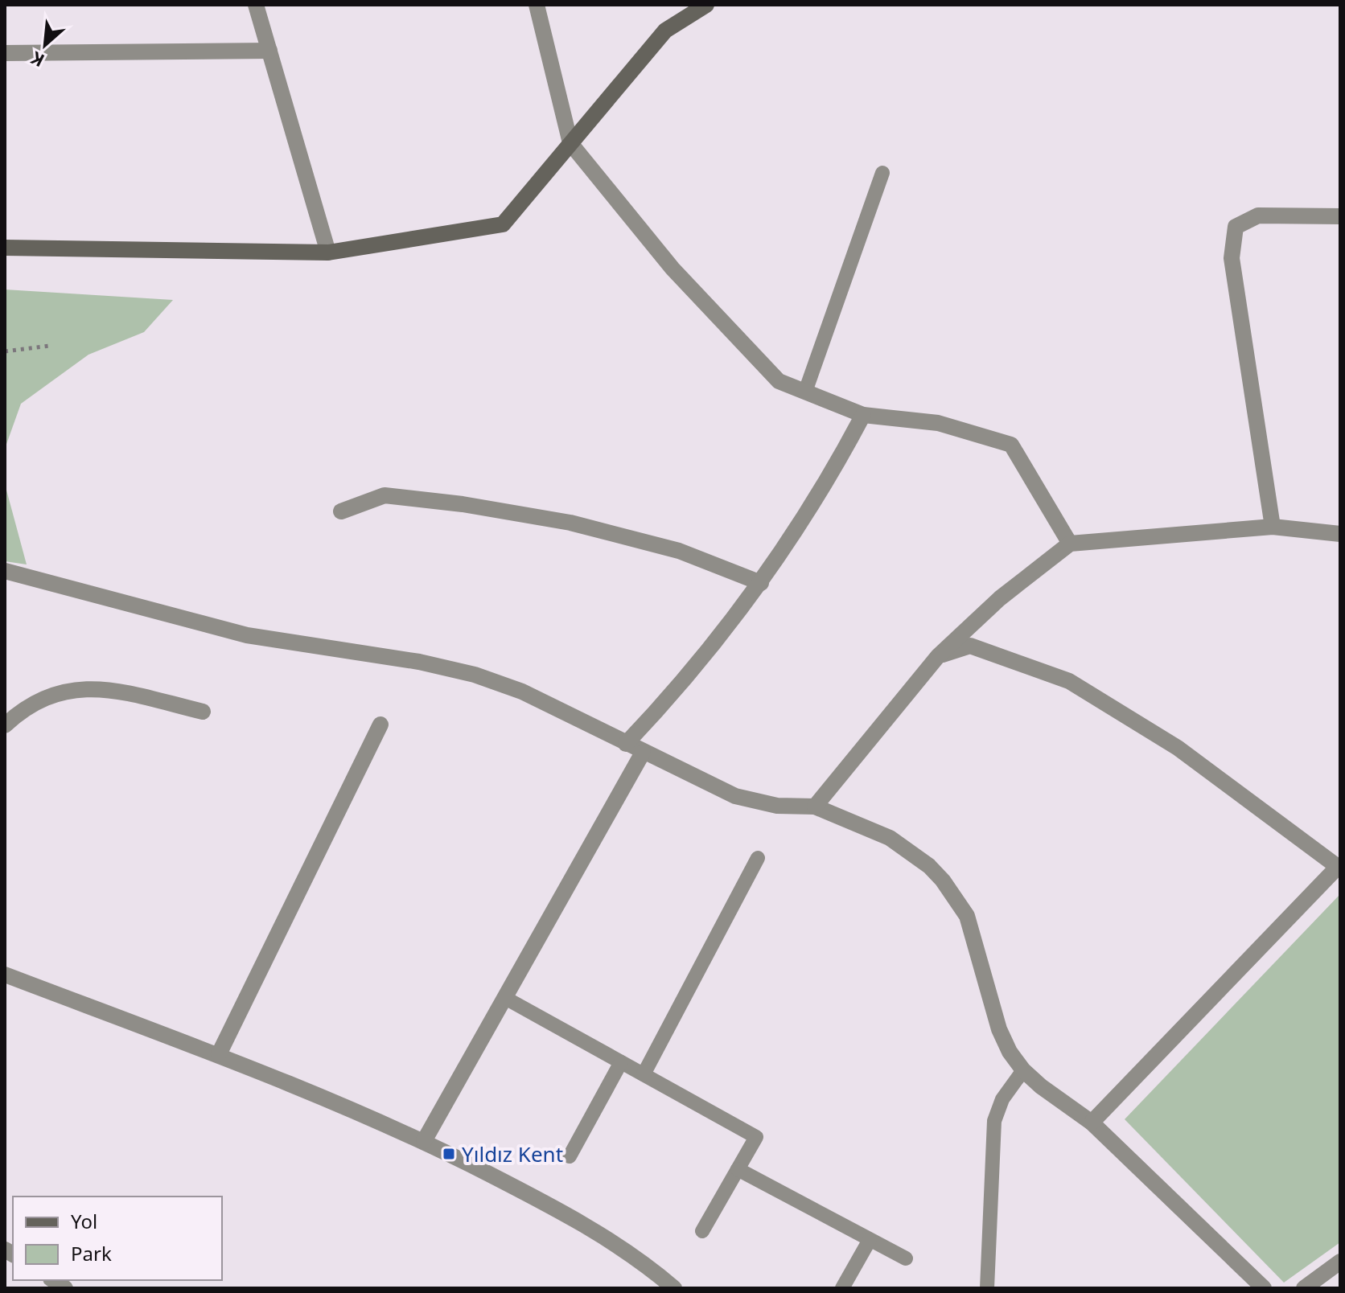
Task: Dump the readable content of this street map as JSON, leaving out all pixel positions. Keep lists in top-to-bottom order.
{
  "places": {
    "transit": ["Yıldız Kent"]
  },
  "legend": ["Yol", "Park"],
  "north": "bottom left"
}
